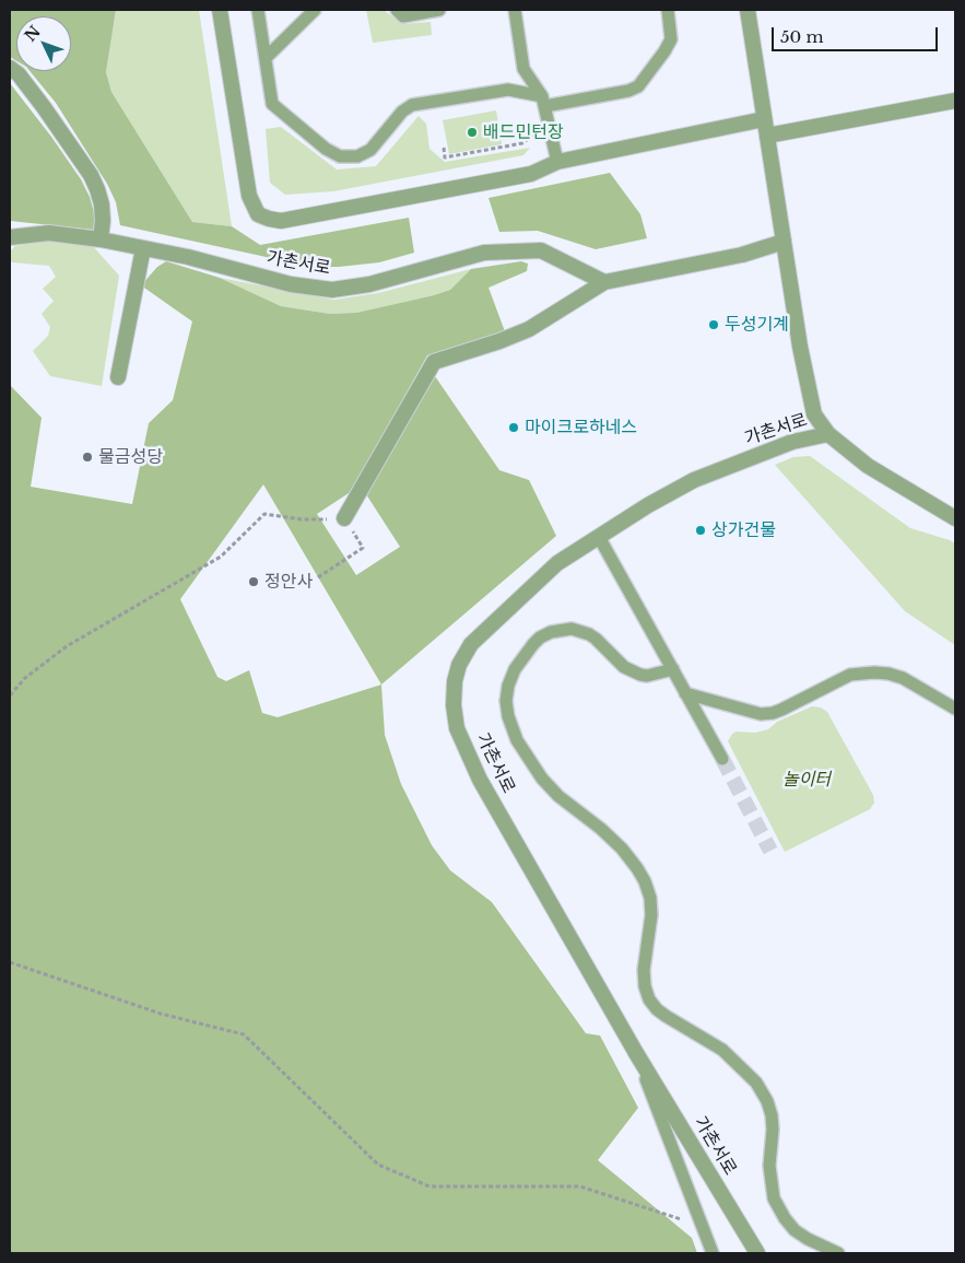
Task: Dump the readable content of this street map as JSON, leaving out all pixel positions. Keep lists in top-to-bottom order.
{
  "streets": {
    "street": ["가촌서로"]
  },
  "parks": ["놀이터"],
  "places": [
    "배드민턴장",
    "두성기계",
    "마이크로하네스",
    "물금성당",
    "상가건물",
    "정안사"
  ],
  "scale_bar": "50 m",
  "north": "top left"
}
